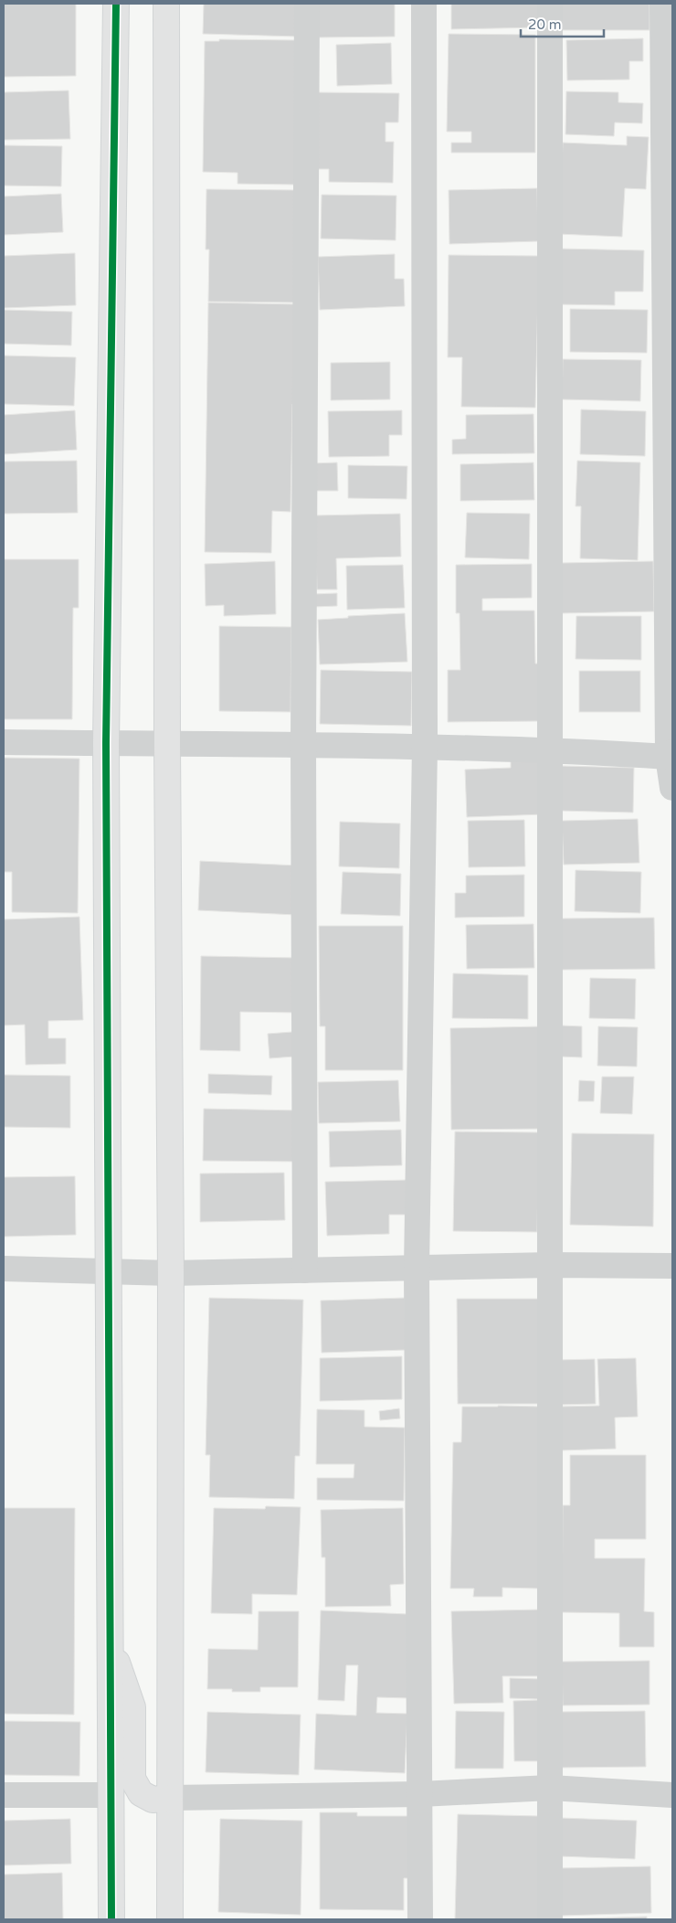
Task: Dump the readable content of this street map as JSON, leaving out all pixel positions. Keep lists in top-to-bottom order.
{
  "scale_bar": "20 m"
}
